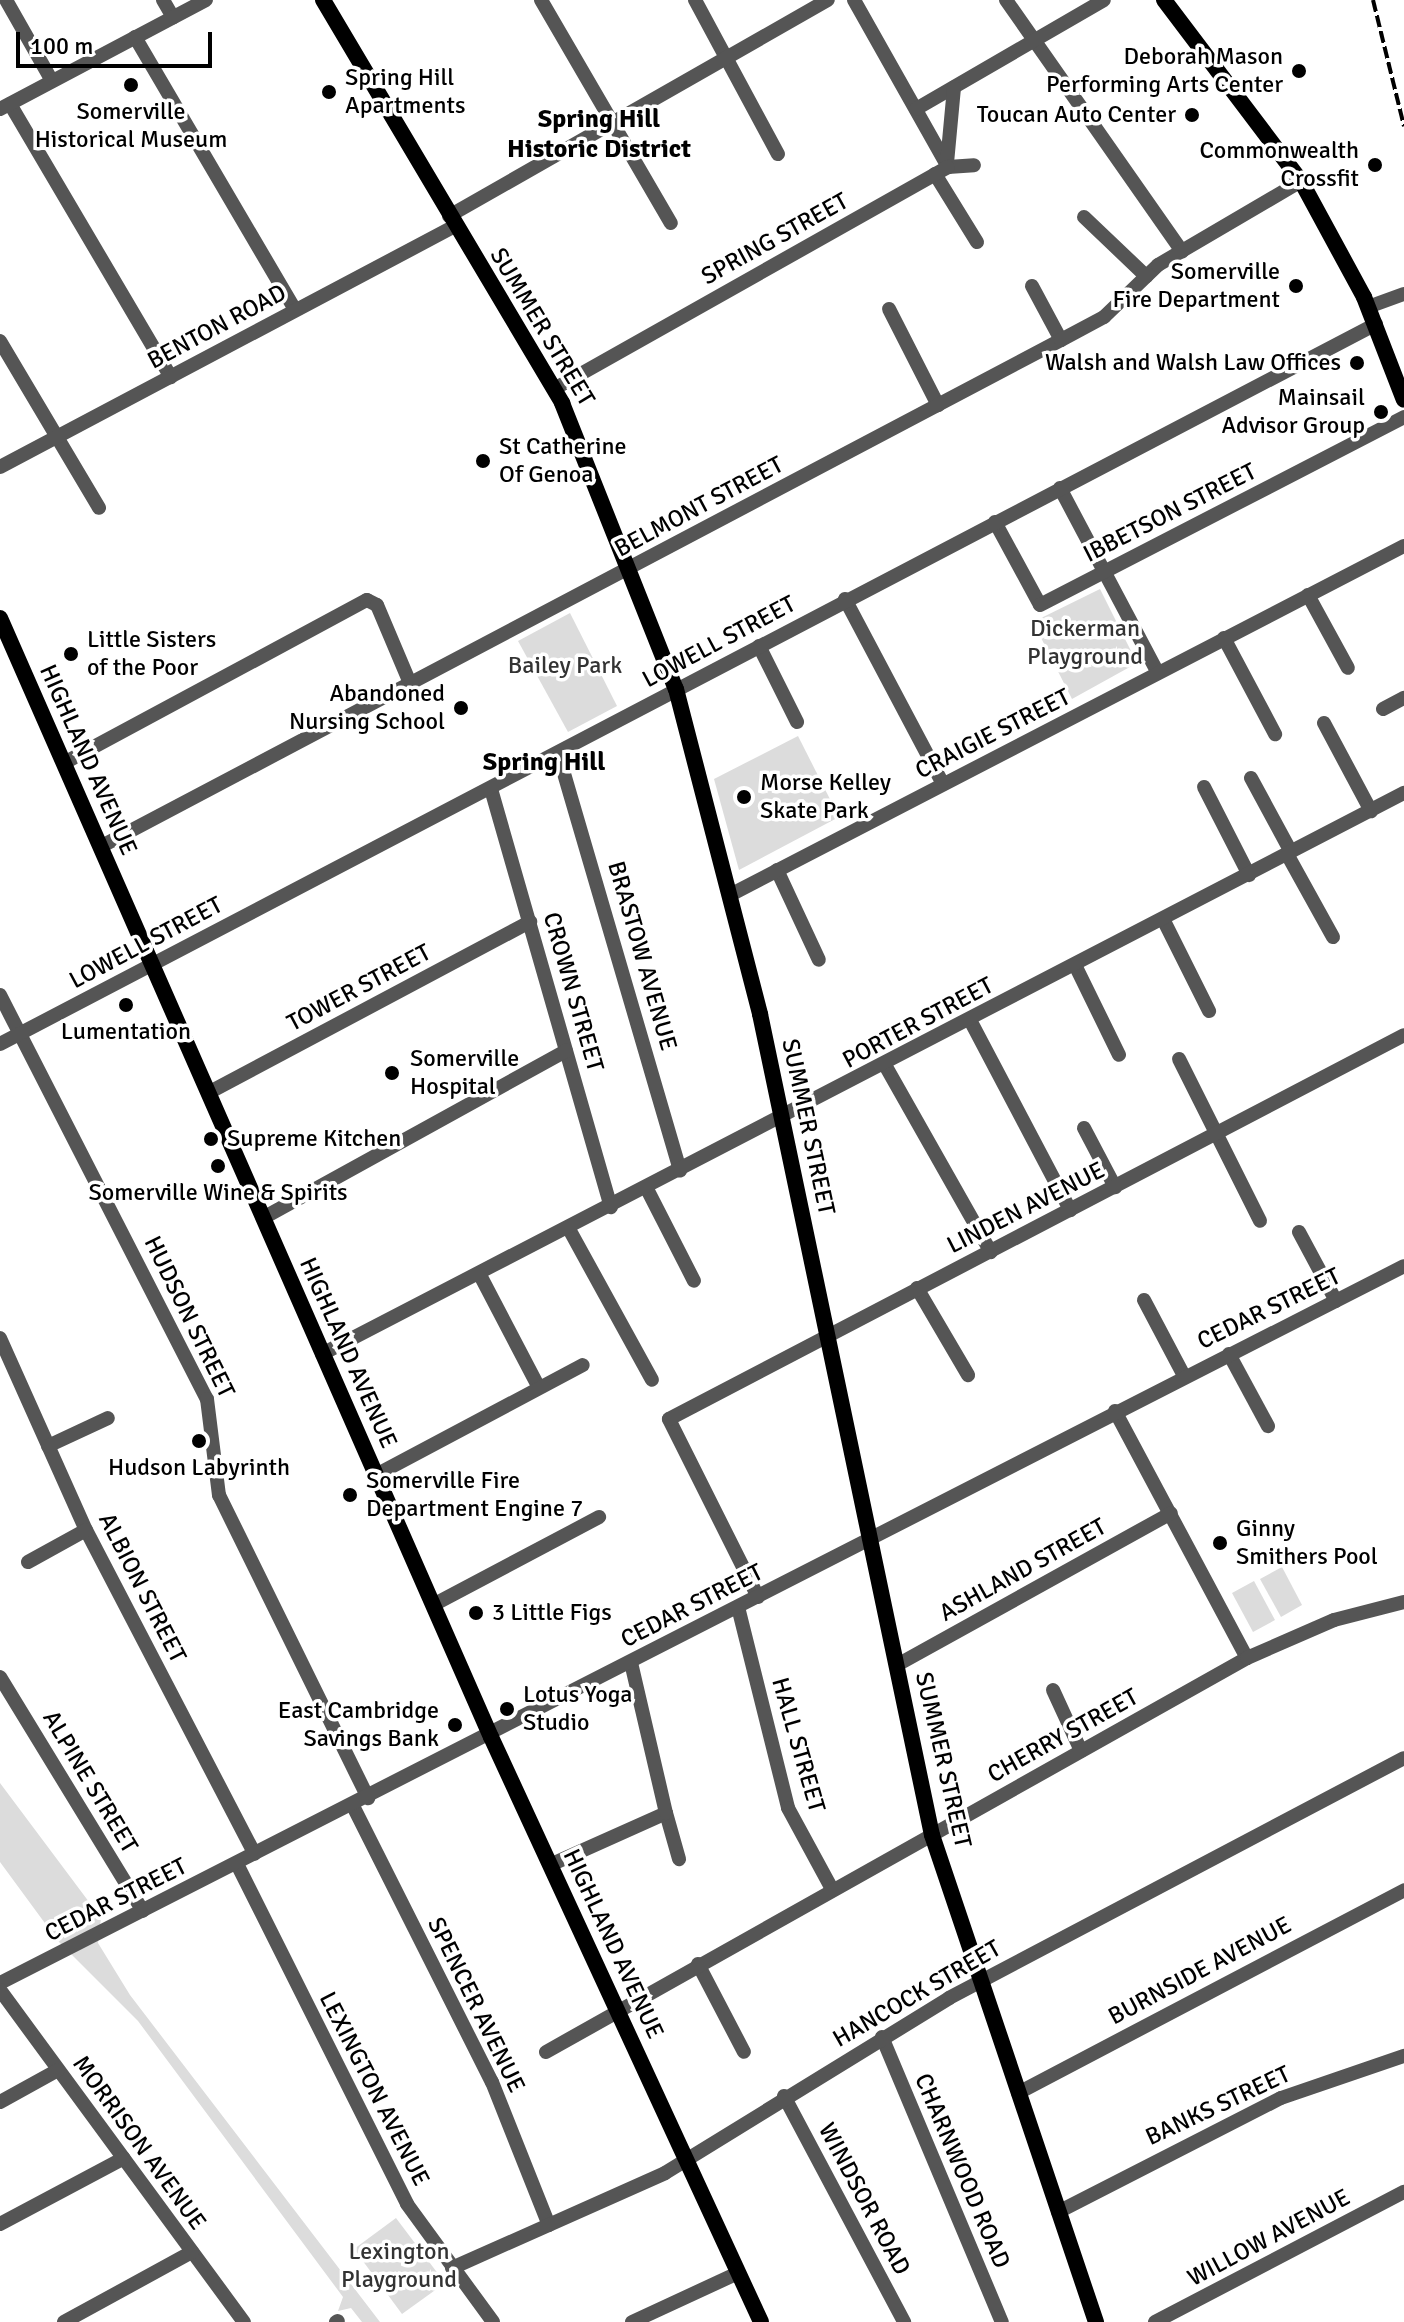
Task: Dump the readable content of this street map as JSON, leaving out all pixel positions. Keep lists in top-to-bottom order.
{
  "streets": {
    "main road": ["SUMMER STREET", "HIGHLAND AVENUE"],
    "street": [
      "SPRING STREET",
      "BENTON ROAD",
      "BELMONT STREET",
      "IBBETSON STREET",
      "LOWELL STREET",
      "CRAIGIE STREET",
      "BRASTOW AVENUE",
      "TOWER STREET",
      "CROWN STREET",
      "PORTER STREET",
      "LINDEN AVENUE",
      "CEDAR STREET",
      "HUDSON STREET",
      "ASHLAND STREET",
      "ALBION STREET",
      "CHERRY STREET",
      "HALL STREET",
      "ALPINE STREET",
      "BURNSIDE AVENUE",
      "HANCOCK STREET",
      "SPENCER AVENUE",
      "LEXINGTON AVENUE",
      "BANKS STREET",
      "MORRISON AVENUE",
      "CHARNWOOD ROAD",
      "WINDSOR ROAD",
      "WILLOW AVENUE"
    ]
  },
  "crossings": [
    ["SPRING STREET", "SUMMER STREET"],
    ["BENTON ROAD", "SUMMER STREET"],
    ["SUMMER STREET", "BELMONT STREET"],
    ["SUMMER STREET", "LOWELL STREET"],
    ["SUMMER STREET", "CRAIGIE STREET"],
    ["SUMMER STREET", "PORTER STREET"],
    ["SUMMER STREET", "LINDEN AVENUE"],
    ["SUMMER STREET", "CEDAR STREET"],
    ["SUMMER STREET", "ASHLAND STREET"],
    ["SUMMER STREET", "CHERRY STREET"],
    ["SUMMER STREET", "BURNSIDE AVENUE"],
    ["SUMMER STREET", "HANCOCK STREET"],
    ["SUMMER STREET", "BANKS STREET"],
    ["BELMONT STREET", "HIGHLAND AVENUE"],
    ["IBBETSON STREET", "LOWELL STREET"],
    ["LOWELL STREET", "HIGHLAND AVENUE"],
    ["LOWELL STREET", "BRASTOW AVENUE"],
    ["LOWELL STREET", "CROWN STREET"],
    ["LOWELL STREET", "HUDSON STREET"],
    ["HIGHLAND AVENUE", "TOWER STREET"],
    ["HIGHLAND AVENUE", "PORTER STREET"],
    ["HIGHLAND AVENUE", "CEDAR STREET"],
    ["HIGHLAND AVENUE", "CHERRY STREET"],
    ["HIGHLAND AVENUE", "HANCOCK STREET"],
    ["BRASTOW AVENUE", "PORTER STREET"],
    ["TOWER STREET", "CROWN STREET"],
    ["CROWN STREET", "PORTER STREET"],
    ["LINDEN AVENUE", "CEDAR STREET"],
    ["CEDAR STREET", "HUDSON STREET"],
    ["CEDAR STREET", "ALBION STREET"],
    ["CEDAR STREET", "HALL STREET"],
    ["CEDAR STREET", "ALPINE STREET"],
    ["CEDAR STREET", "SPENCER AVENUE"],
    ["CEDAR STREET", "LEXINGTON AVENUE"],
    ["CHERRY STREET", "HALL STREET"],
    ["HANCOCK STREET", "SPENCER AVENUE"],
    ["HANCOCK STREET", "LEXINGTON AVENUE"],
    ["HANCOCK STREET", "CHARNWOOD ROAD"],
    ["HANCOCK STREET", "WINDSOR ROAD"]
  ],
  "districts": ["Spring Hill Historic District", "Spring Hill"],
  "parks": ["Dickerman Playground", "Bailey Park", "Lexington Playground"],
  "places": [
    "Deborah Mason Performing Arts Center",
    "Somerville Historical Museum",
    "Spring Hill Apartments",
    "Toucan Auto Center",
    "Commonwealth Crossfit",
    "Somerville Fire Department",
    "Walsh and Walsh Law Offices",
    "Mainsail Advisor Group",
    "St Catherine Of Genoa",
    "Little Sisters of the Poor",
    "Abandoned Nursing School",
    "Morse Kelley Skate Park",
    "Lumentation",
    "Somerville Hospital",
    "Supreme Kitchen",
    "Somerville Wine & Spirits",
    "Hudson Labyrinth",
    "Somerville Fire Department Engine 7",
    "Ginny Smithers Pool",
    "3 Little Figs",
    "Lotus Yoga Studio",
    "East Cambridge Savings Bank"
  ],
  "scale_bar": "100 m"
}
